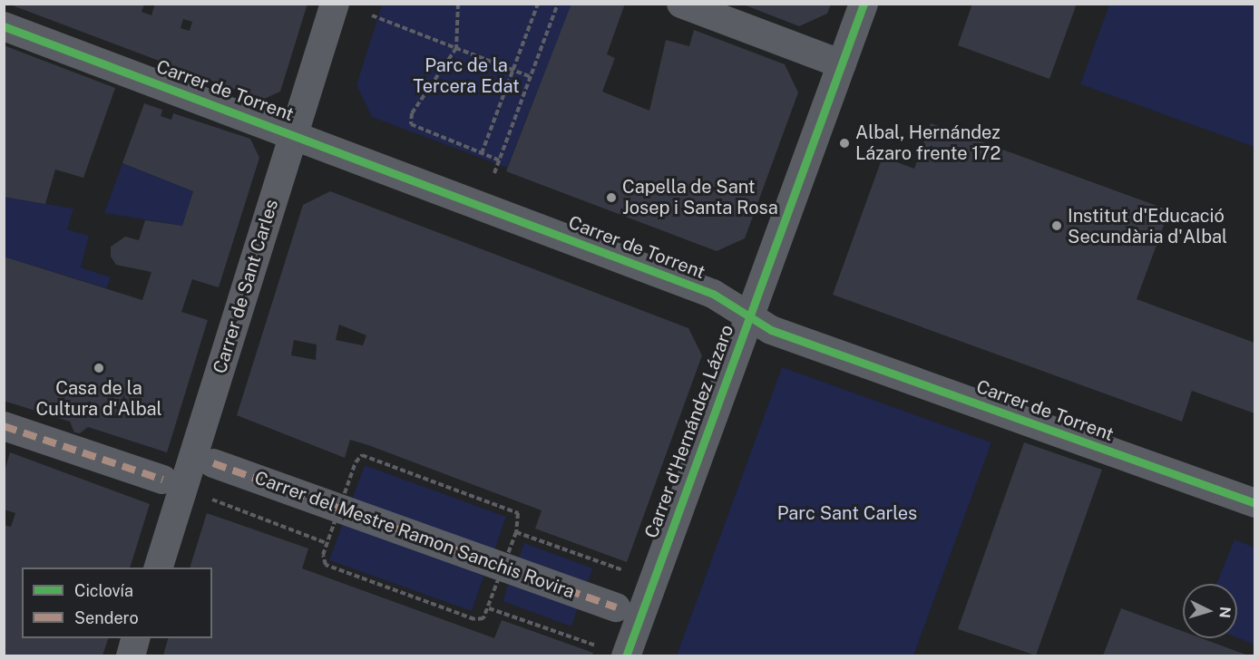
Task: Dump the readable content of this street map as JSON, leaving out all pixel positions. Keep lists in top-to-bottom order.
{
  "streets": {
    "street": [
      "Carrer de Torrent",
      "Carrer de Sant Carles",
      "Carrer d'Hernández Lázaro",
      "Carrer del Mestre Ramon Sanchis Rovira"
    ]
  },
  "crossings": [
    ["Carrer de Torrent", "Carrer de Sant Carles"],
    ["Carrer de Torrent", "Carrer d'Hernández Lázaro"]
  ],
  "parks": ["Parc de la Tercera Edat", "Parc Sant Carles"],
  "places": [
    "Albal, Hernández Lázaro frente 172",
    "Capella de Sant Josep i Santa Rosa",
    "Institut d'Educació Secundària d'Albal",
    "Casa de la Cultura d'Albal"
  ],
  "legend": ["Ciclovía", "Sendero"],
  "north": "right"
}
